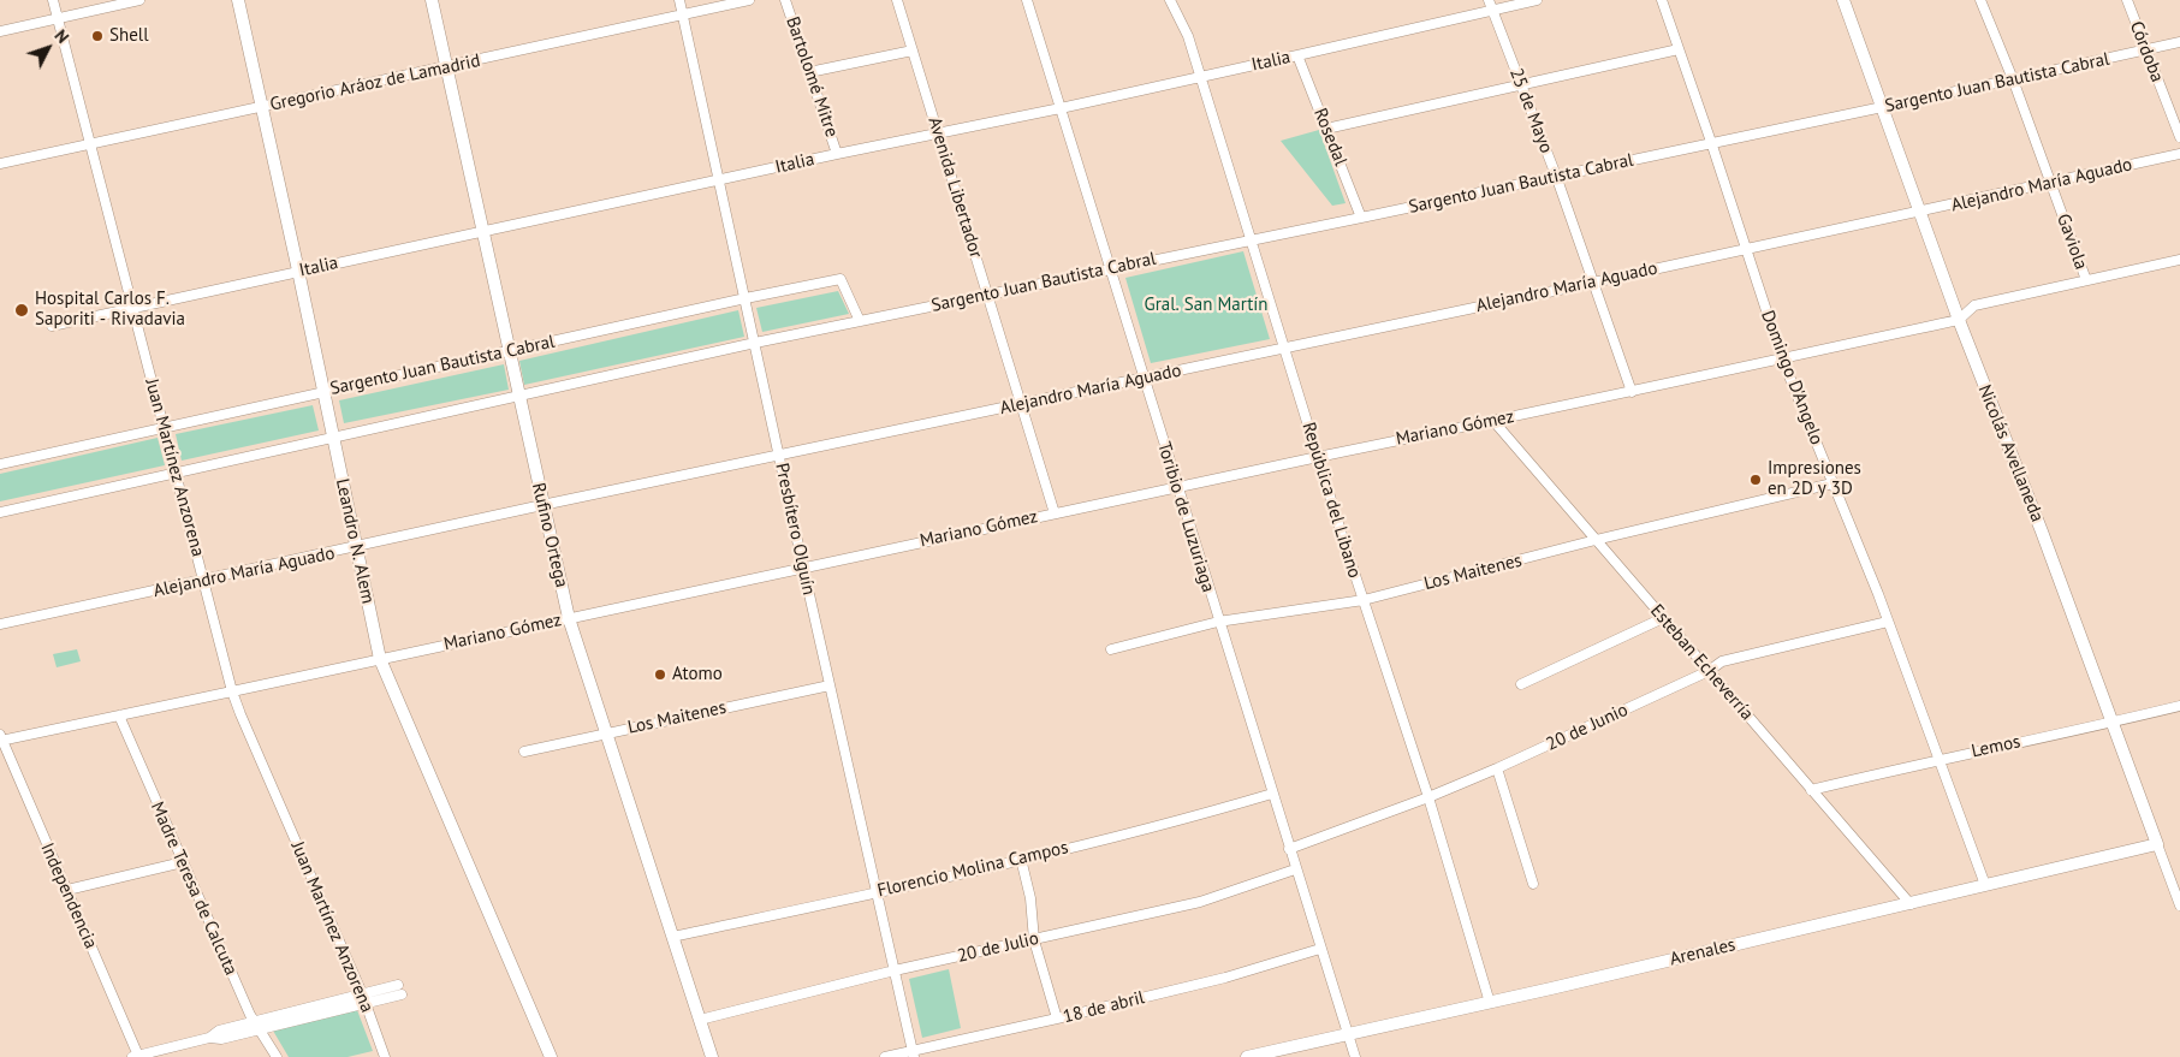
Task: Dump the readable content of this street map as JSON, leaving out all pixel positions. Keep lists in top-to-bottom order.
{
  "streets": {
    "street": [
      "Córdoba",
      "Italia",
      "Bartolomé Mitre",
      "Gregorio Aráoz de Lamadrid",
      "Sargento Juan Bautista Cabral",
      "25 de Mayo",
      "Rosedal",
      "Alejandro María Aguado",
      "Avenida Libertador",
      "Gaviola",
      "Domingo D'Angelo",
      "Mariano Gómez",
      "Nicolás Avellaneda",
      "Juan Martínez Anzorena",
      "República del Libano",
      "Toribio de Luzuriaga",
      "Presbítero Olguín",
      "Rufino Ortega",
      "Leandro N. Alem",
      "Los Maitenes",
      "Esteban Echeverría",
      "20 de Junio",
      "Lemos",
      "Florencio Molina Campos",
      "Madre Teresa de Calcuta",
      "Independencia",
      "20 de Julio",
      "Arenales",
      "18 de abril"
    ]
  },
  "crossings": [
    ["Córdoba", "Sargento Juan Bautista Cabral"],
    ["Italia", "Bartolomé Mitre"],
    ["Italia", "25 de Mayo"],
    ["Italia", "Rosedal"],
    ["Italia", "Avenida Libertador"],
    ["Italia", "Juan Martínez Anzorena"],
    ["Italia", "República del Libano"],
    ["Italia", "Toribio de Luzuriaga"],
    ["Italia", "Presbítero Olguín"],
    ["Italia", "Rufino Ortega"],
    ["Italia", "Leandro N. Alem"],
    ["Gregorio Aráoz de Lamadrid", "Juan Martínez Anzorena"],
    ["Gregorio Aráoz de Lamadrid", "Presbítero Olguín"],
    ["Gregorio Aráoz de Lamadrid", "Rufino Ortega"],
    ["Gregorio Aráoz de Lamadrid", "Leandro N. Alem"],
    ["Sargento Juan Bautista Cabral", "25 de Mayo"],
    ["Sargento Juan Bautista Cabral", "Rosedal"],
    ["Sargento Juan Bautista Cabral", "Avenida Libertador"],
    ["Sargento Juan Bautista Cabral", "Gaviola"],
    ["Sargento Juan Bautista Cabral", "Domingo D'Angelo"],
    ["Sargento Juan Bautista Cabral", "Nicolás Avellaneda"],
    ["Sargento Juan Bautista Cabral", "Juan Martínez Anzorena"],
    ["Sargento Juan Bautista Cabral", "República del Libano"],
    ["Sargento Juan Bautista Cabral", "Toribio de Luzuriaga"],
    ["Sargento Juan Bautista Cabral", "Presbítero Olguín"],
    ["Sargento Juan Bautista Cabral", "Rufino Ortega"],
    ["Sargento Juan Bautista Cabral", "Leandro N. Alem"],
    ["25 de Mayo", "Alejandro María Aguado"],
    ["25 de Mayo", "Mariano Gómez"],
    ["Alejandro María Aguado", "Avenida Libertador"],
    ["Alejandro María Aguado", "Gaviola"],
    ["Alejandro María Aguado", "Domingo D'Angelo"],
    ["Alejandro María Aguado", "Nicolás Avellaneda"],
    ["Alejandro María Aguado", "Juan Martínez Anzorena"],
    ["Alejandro María Aguado", "República del Libano"],
    ["Alejandro María Aguado", "Toribio de Luzuriaga"],
    ["Alejandro María Aguado", "Presbítero Olguín"],
    ["Alejandro María Aguado", "Rufino Ortega"],
    ["Alejandro María Aguado", "Leandro N. Alem"],
    ["Avenida Libertador", "Mariano Gómez"],
    ["Domingo D'Angelo", "Mariano Gómez"],
    ["Domingo D'Angelo", "Los Maitenes"],
    ["Domingo D'Angelo", "20 de Junio"],
    ["Domingo D'Angelo", "Lemos"],
    ["Domingo D'Angelo", "Arenales"],
    ["Mariano Gómez", "Nicolás Avellaneda"],
    ["Mariano Gómez", "Juan Martínez Anzorena"],
    ["Mariano Gómez", "República del Libano"],
    ["Mariano Gómez", "Toribio de Luzuriaga"],
    ["Mariano Gómez", "Presbítero Olguín"],
    ["Mariano Gómez", "Rufino Ortega"],
    ["Mariano Gómez", "Leandro N. Alem"],
    ["Mariano Gómez", "Esteban Echeverría"],
    ["Mariano Gómez", "Madre Teresa de Calcuta"],
    ["Mariano Gómez", "Independencia"],
    ["Nicolás Avellaneda", "Lemos"],
    ["Nicolás Avellaneda", "Arenales"],
    ["República del Libano", "Los Maitenes"],
    ["República del Libano", "20 de Junio"],
    ["República del Libano", "Arenales"],
    ["Toribio de Luzuriaga", "Los Maitenes"],
    ["Toribio de Luzuriaga", "20 de Junio"],
    ["Toribio de Luzuriaga", "Florencio Molina Campos"],
    ["Toribio de Luzuriaga", "20 de Julio"],
    ["Toribio de Luzuriaga", "Arenales"],
    ["Toribio de Luzuriaga", "18 de abril"],
    ["Presbítero Olguín", "Los Maitenes"],
    ["Presbítero Olguín", "Florencio Molina Campos"],
    ["Presbítero Olguín", "20 de Julio"],
    ["Presbítero Olguín", "18 de abril"],
    ["Rufino Ortega", "Los Maitenes"],
    ["Rufino Ortega", "Florencio Molina Campos"],
    ["Rufino Ortega", "20 de Julio"],
    ["Los Maitenes", "Esteban Echeverría"],
    ["Esteban Echeverría", "20 de Junio"],
    ["Esteban Echeverría", "Lemos"],
    ["Esteban Echeverría", "Arenales"]
  ],
  "parks": ["Gral. San Martín"],
  "places": [
    "Shell",
    "Hospital Carlos F. Saporiti - Rivadavia",
    "Impresiones en 2D y 3D",
    "Atomo"
  ],
  "north": "top right"
}
